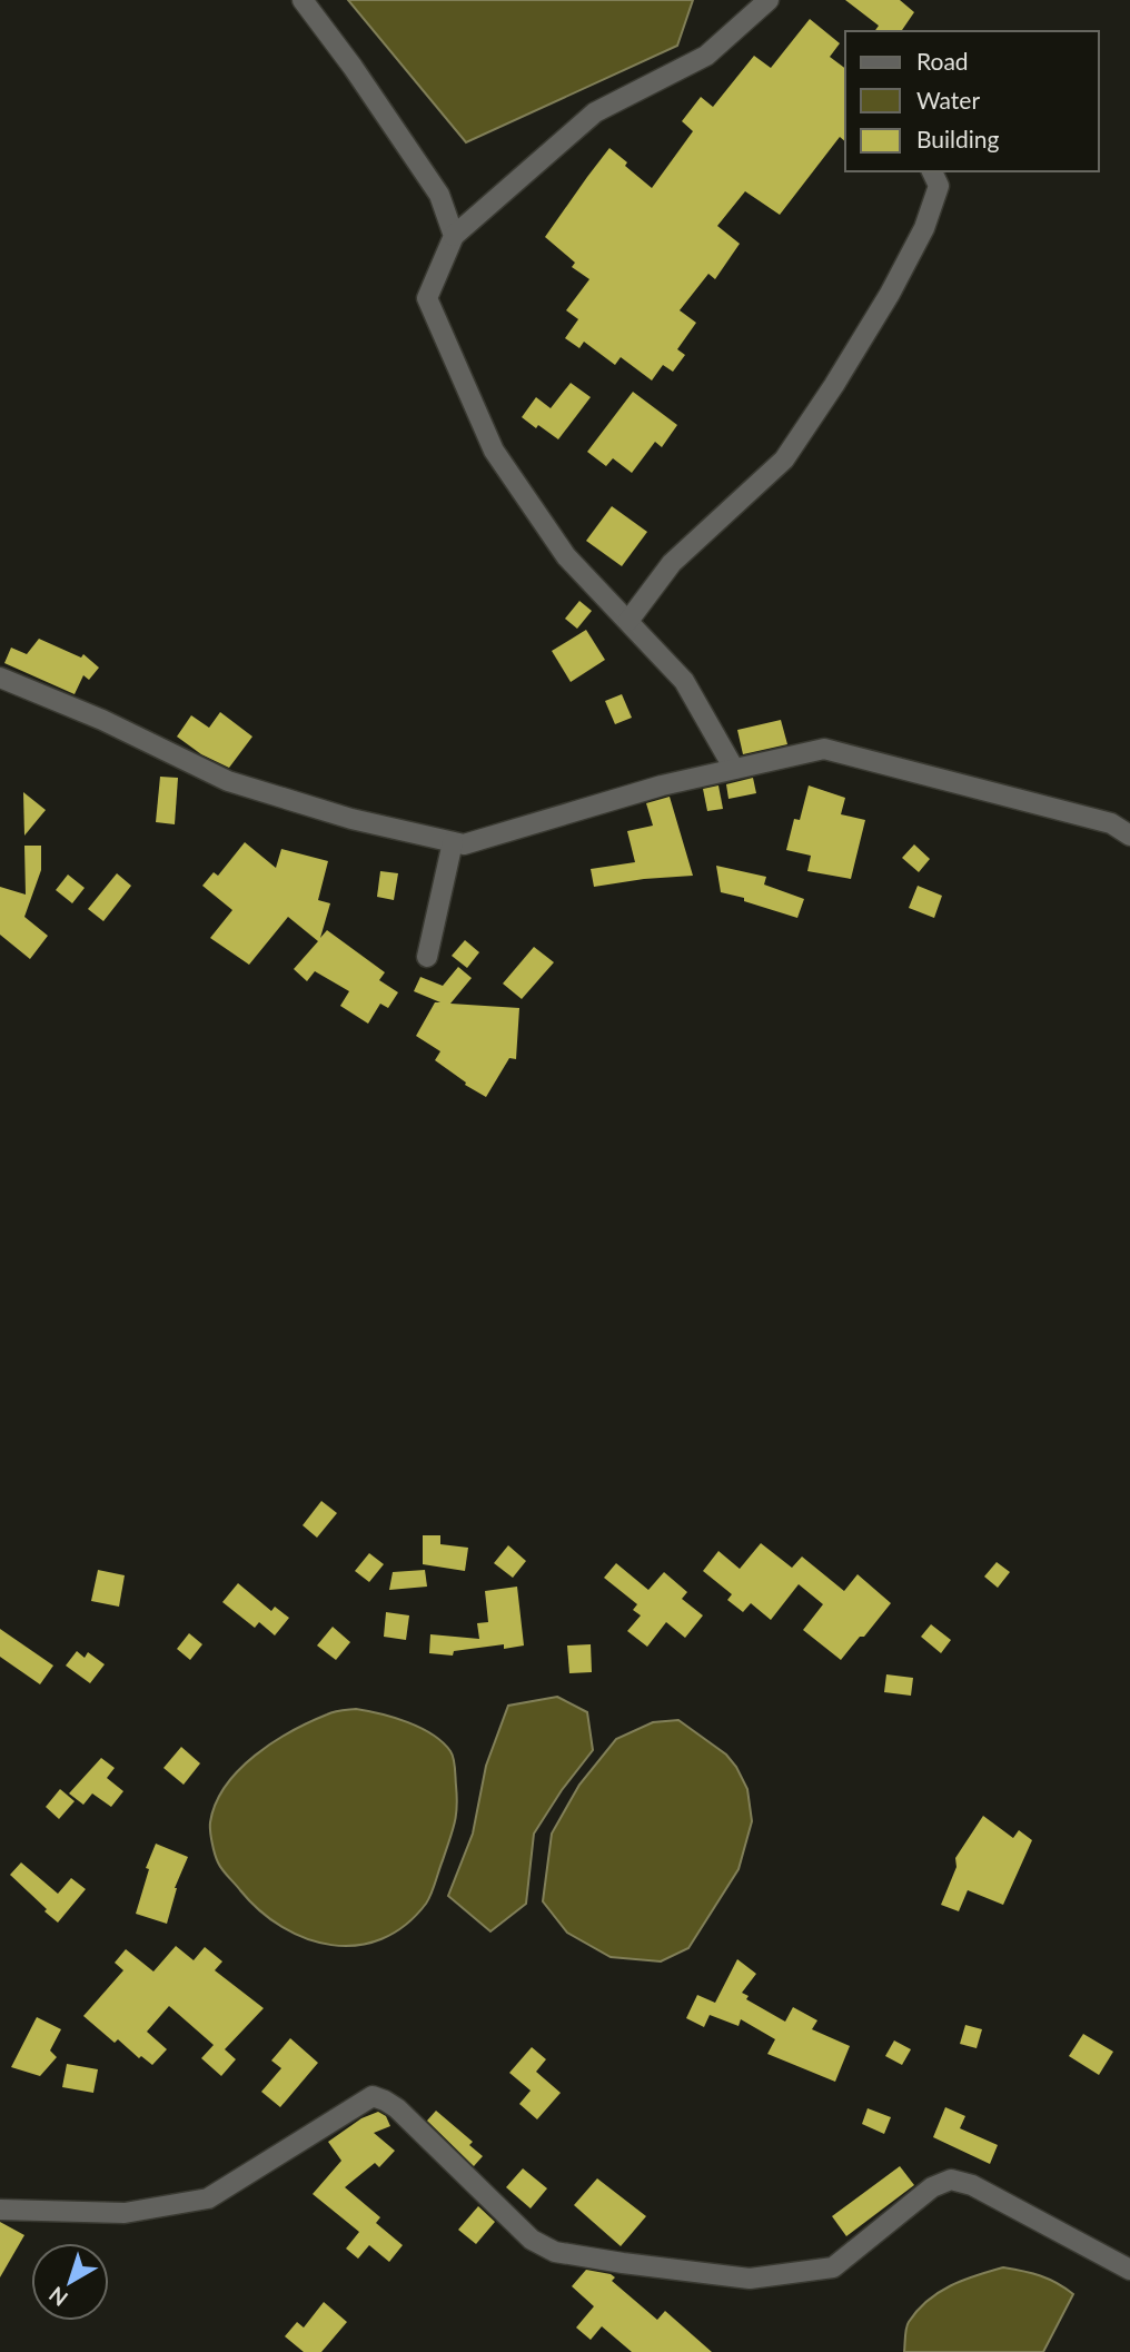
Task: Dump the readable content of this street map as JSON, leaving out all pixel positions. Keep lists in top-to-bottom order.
{
  "legend": ["Road", "Water", "Building"],
  "north": "bottom left"
}
